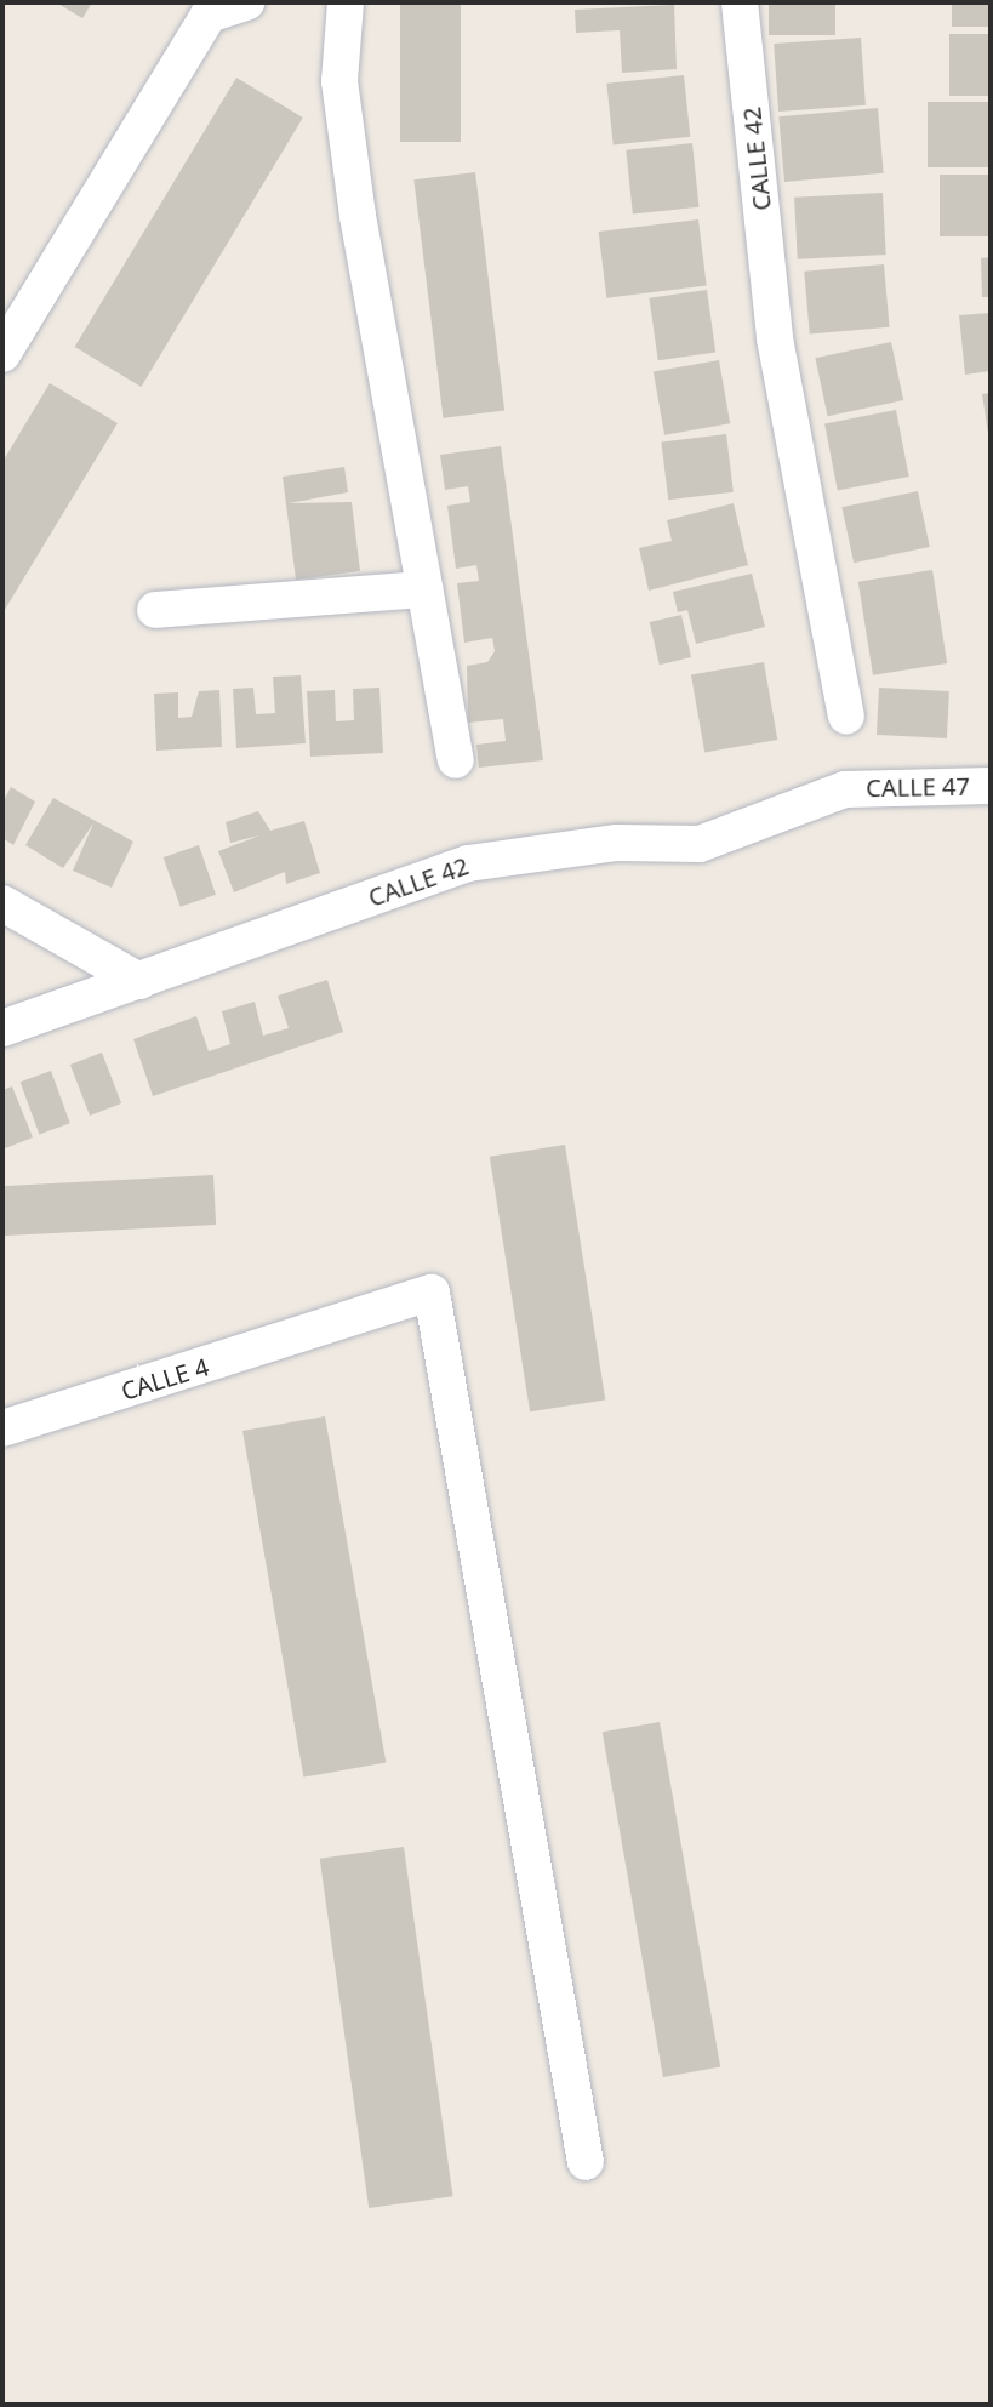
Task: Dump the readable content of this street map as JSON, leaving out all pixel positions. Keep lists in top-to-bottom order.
{
  "streets": {
    "street": ["CALLE 42", "CALLE 47", "CALLE 4"]
  },
  "crossings": [
    ["CALLE 42", "CALLE 47"]
  ]
}
